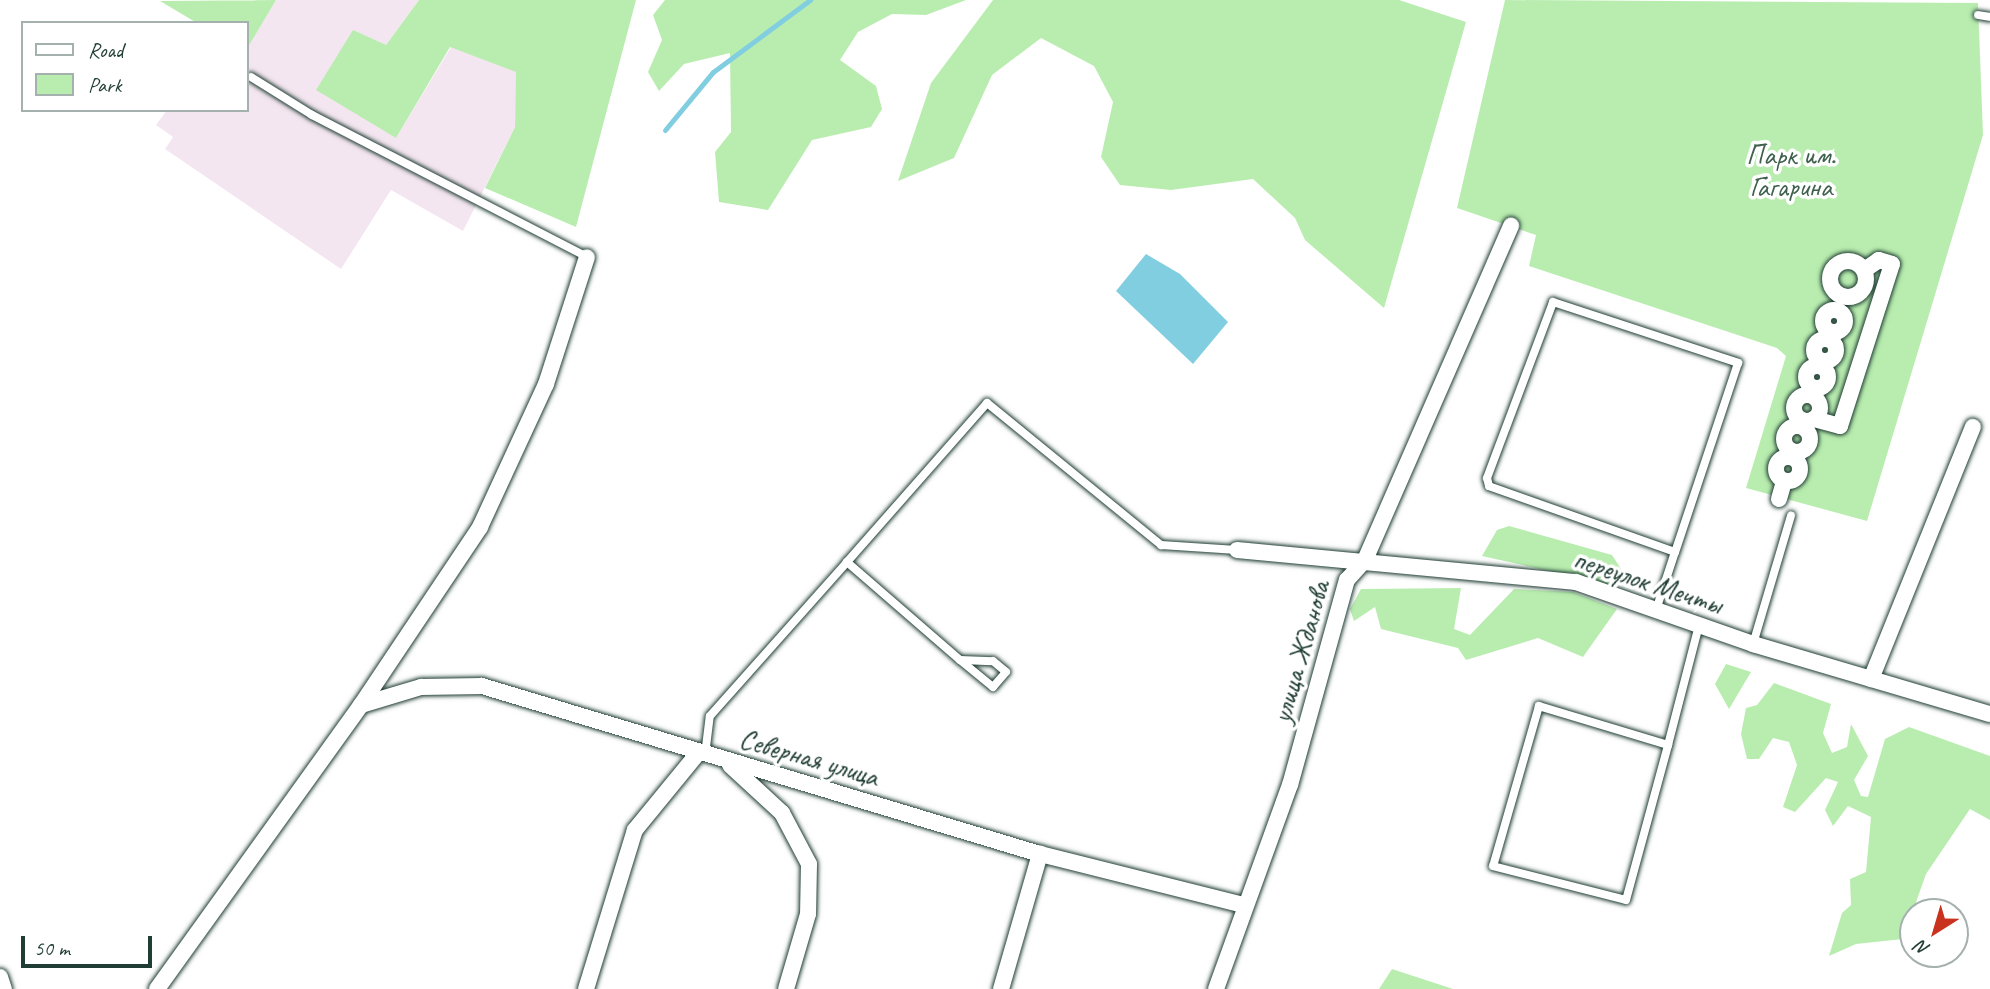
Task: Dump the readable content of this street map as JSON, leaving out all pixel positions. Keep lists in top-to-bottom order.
{
  "streets": {
    "street": ["переулок Мечты", "улица Жданова", "Северная улица"]
  },
  "crossings": [
    ["переулок Мечты", "улица Жданова"],
    ["улица Жданова", "Северная улица"]
  ],
  "parks": ["Парк им. Гагарина"],
  "legend": ["Road", "Park"],
  "scale_bar": "50 m",
  "north": "bottom left"
}
